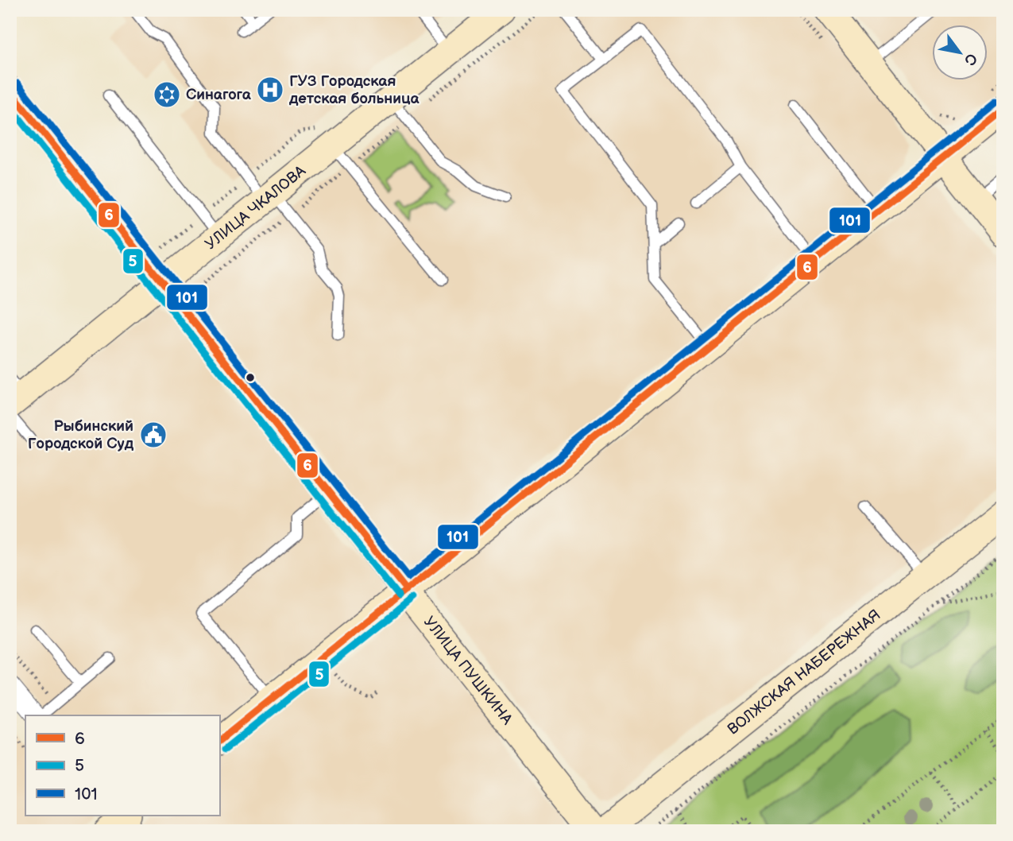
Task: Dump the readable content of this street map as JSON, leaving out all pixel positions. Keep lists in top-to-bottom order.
{
  "streets": {
    "street": ["УЛИЦА ЧКАЛОВА", "УЛИЦА ПУШКИНА", "ВОЛЖСКАЯ НАБЕРЕЖНАЯ"]
  },
  "crossings": [
    ["УЛИЦА ЧКАЛОВА", "УЛИЦА ПУШКИНА"]
  ],
  "places": {
    "hospital": ["ГУЗ Городская детская больница"],
    "synagogue": ["Синагога"],
    "public building": ["Рыбинский Городской Суд"]
  },
  "lines": ["transit line 101", "transit line 6", "transit line 5"],
  "legend": ["6", "5", "101"],
  "north": "bottom right"
}
